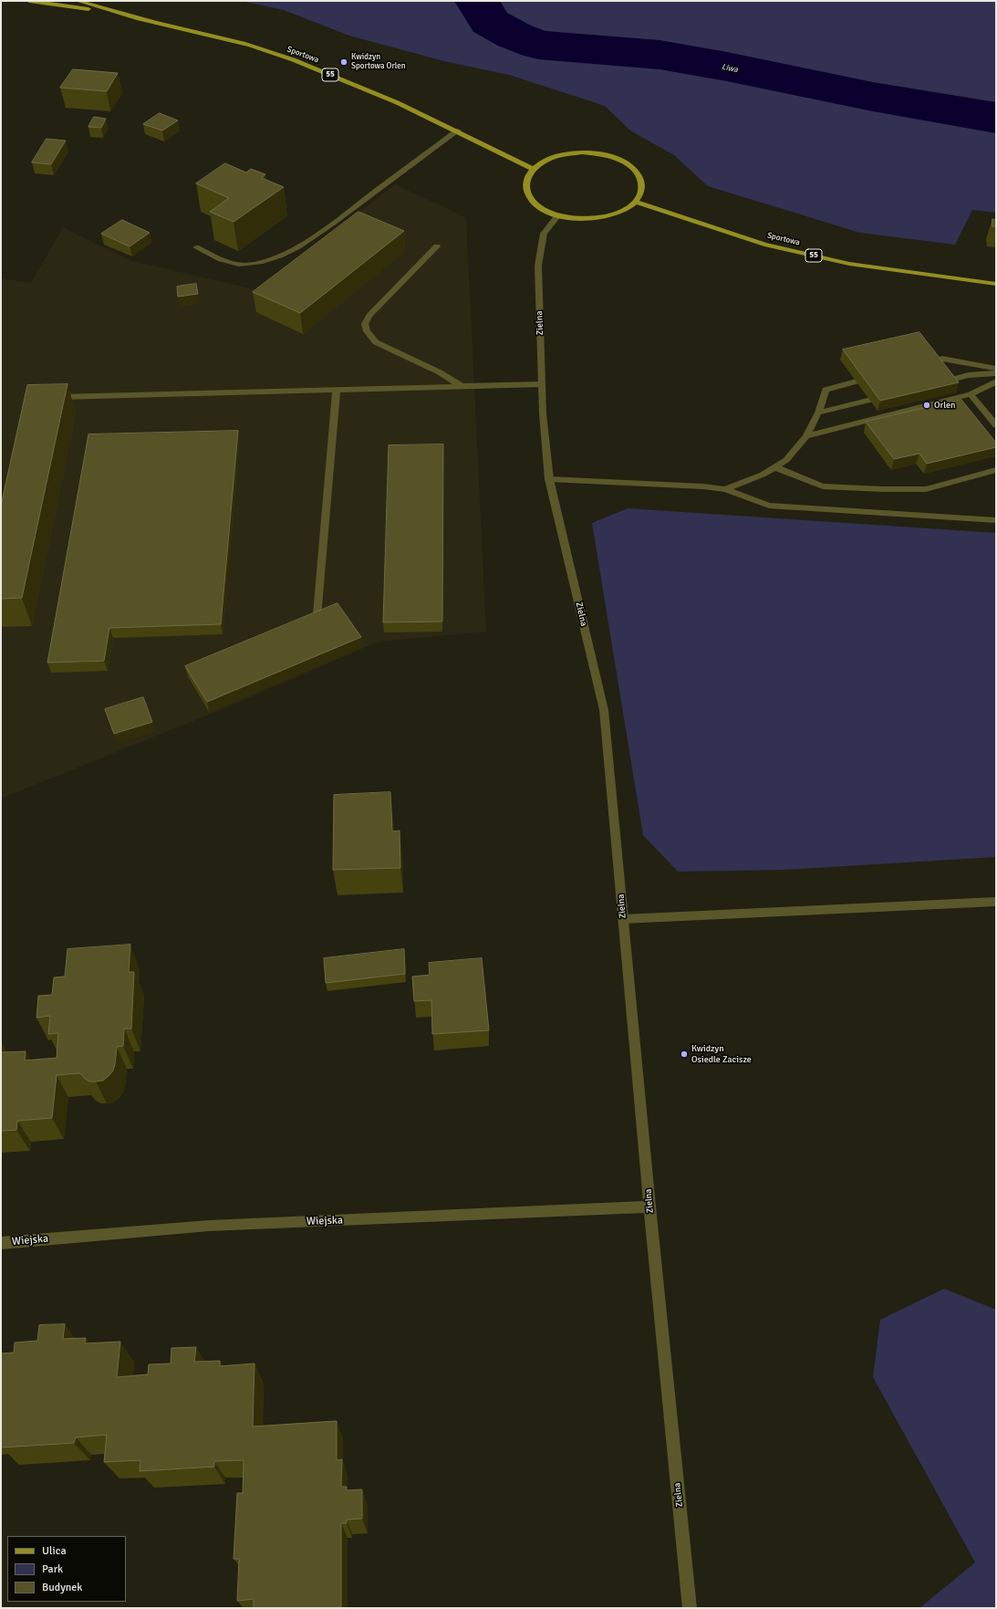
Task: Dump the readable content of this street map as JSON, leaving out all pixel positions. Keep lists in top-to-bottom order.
{
  "streets": {
    "main road": ["Sportowa", "55"],
    "street": ["Zielna", "Wiejska"]
  },
  "crossings": [
    ["Sportowa", "Zielna"],
    ["Zielna", "Wiejska"]
  ],
  "water": ["Liwa"],
  "places": ["Kwidzyn Sportowa Orlen", "Orlen", "Kwidzyn Osiedle Zacisze"],
  "legend": ["Ulica", "Park", "Budynek"]
}
